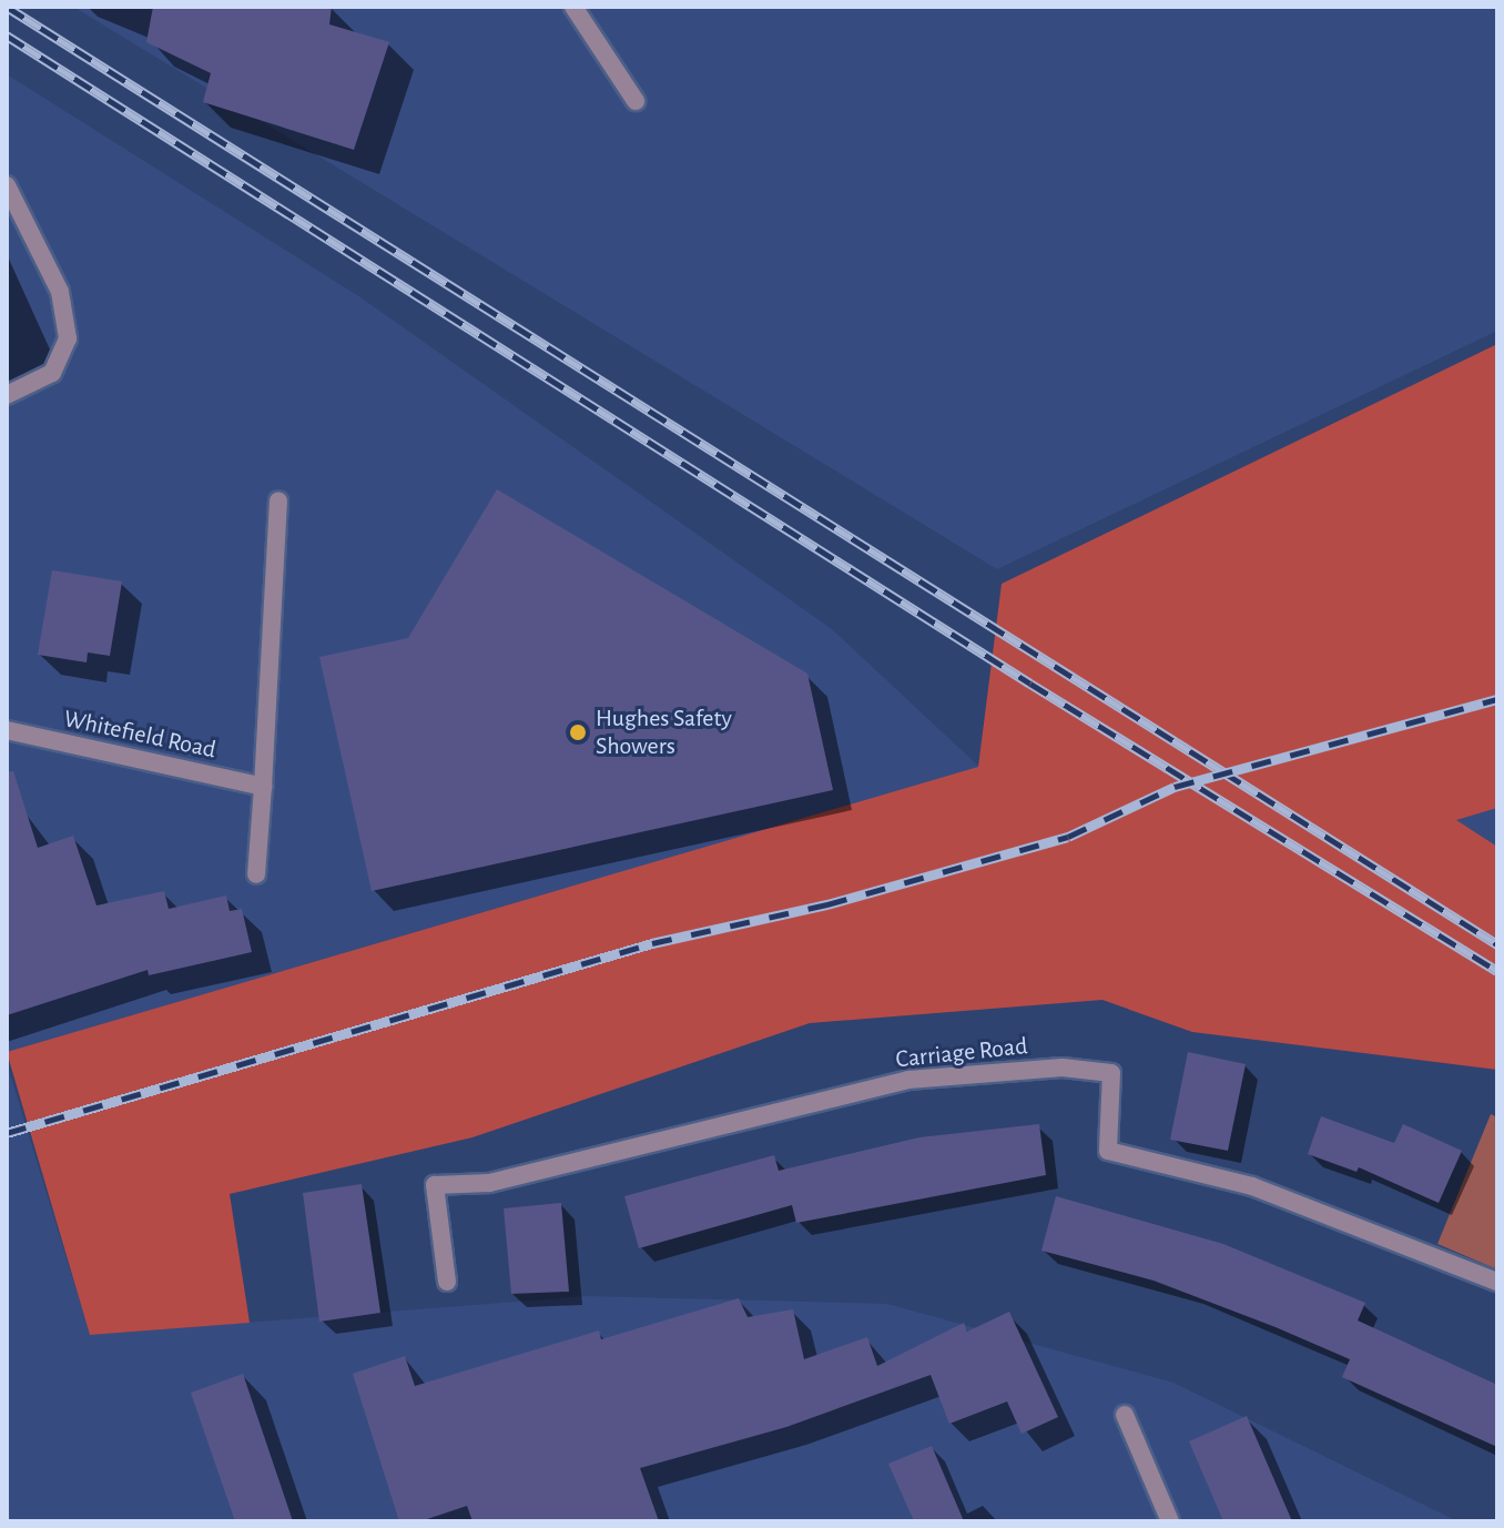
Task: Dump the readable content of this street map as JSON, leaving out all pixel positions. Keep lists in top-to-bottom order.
{
  "streets": {
    "street": ["Whitefield Road", "Carriage Road"]
  },
  "places": ["Hughes Safety Showers"]
}
